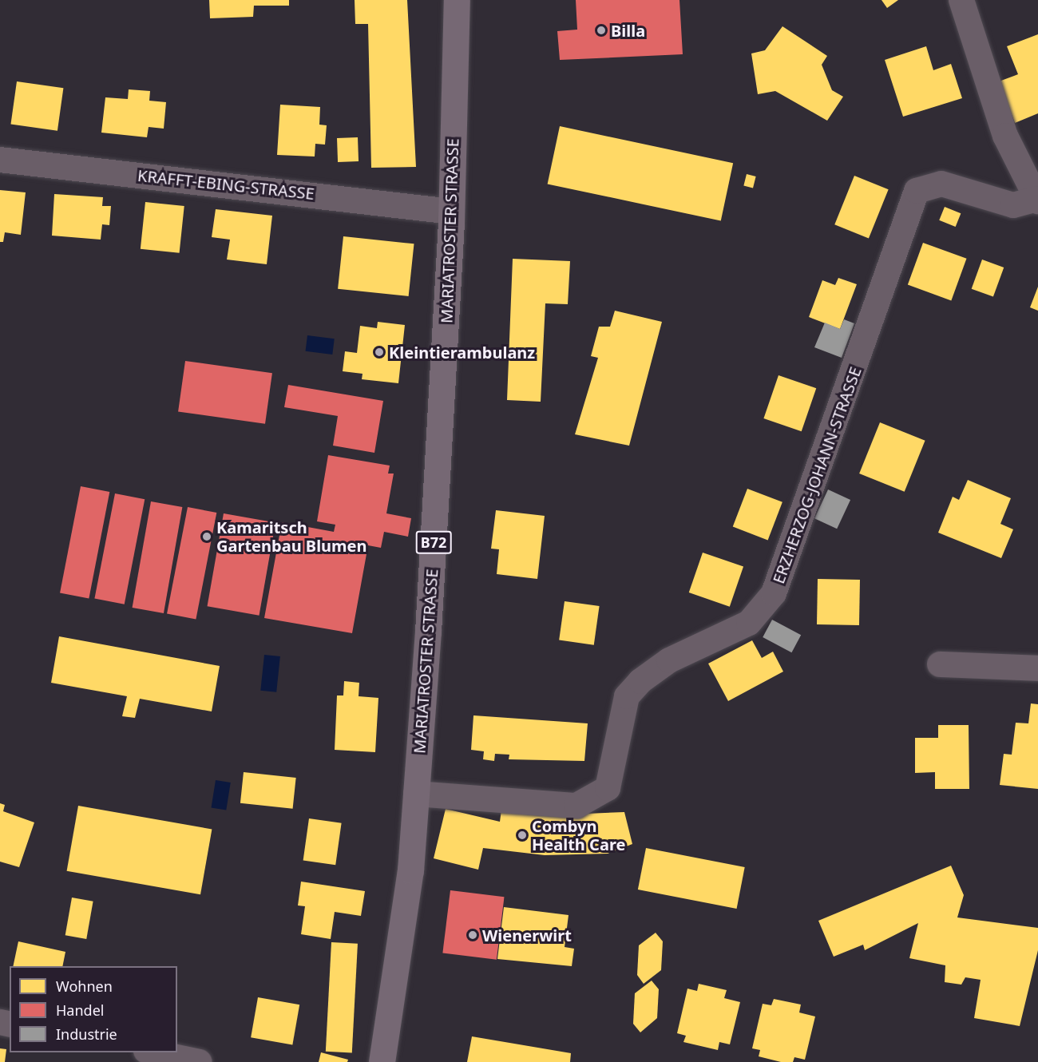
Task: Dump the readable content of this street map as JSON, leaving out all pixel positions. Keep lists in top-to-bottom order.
{
  "streets": {
    "main road": ["MARIATROSTER STRASSE", "B72"],
    "street": ["KRAFFT-EBING-STRASSE", "ERZHERZOG-JOHANN-STRASSE"]
  },
  "crossings": [
    ["KRAFFT-EBING-STRASSE", "MARIATROSTER STRASSE"],
    ["MARIATROSTER STRASSE", "ERZHERZOG-JOHANN-STRASSE"]
  ],
  "places": [
    "Billa",
    "Kleintierambulanz",
    "Kamaritsch Gartenbau Blumen",
    "Combyn Health Care",
    "Wienerwirt"
  ],
  "legend": ["Wohnen", "Handel", "Industrie"]
}
